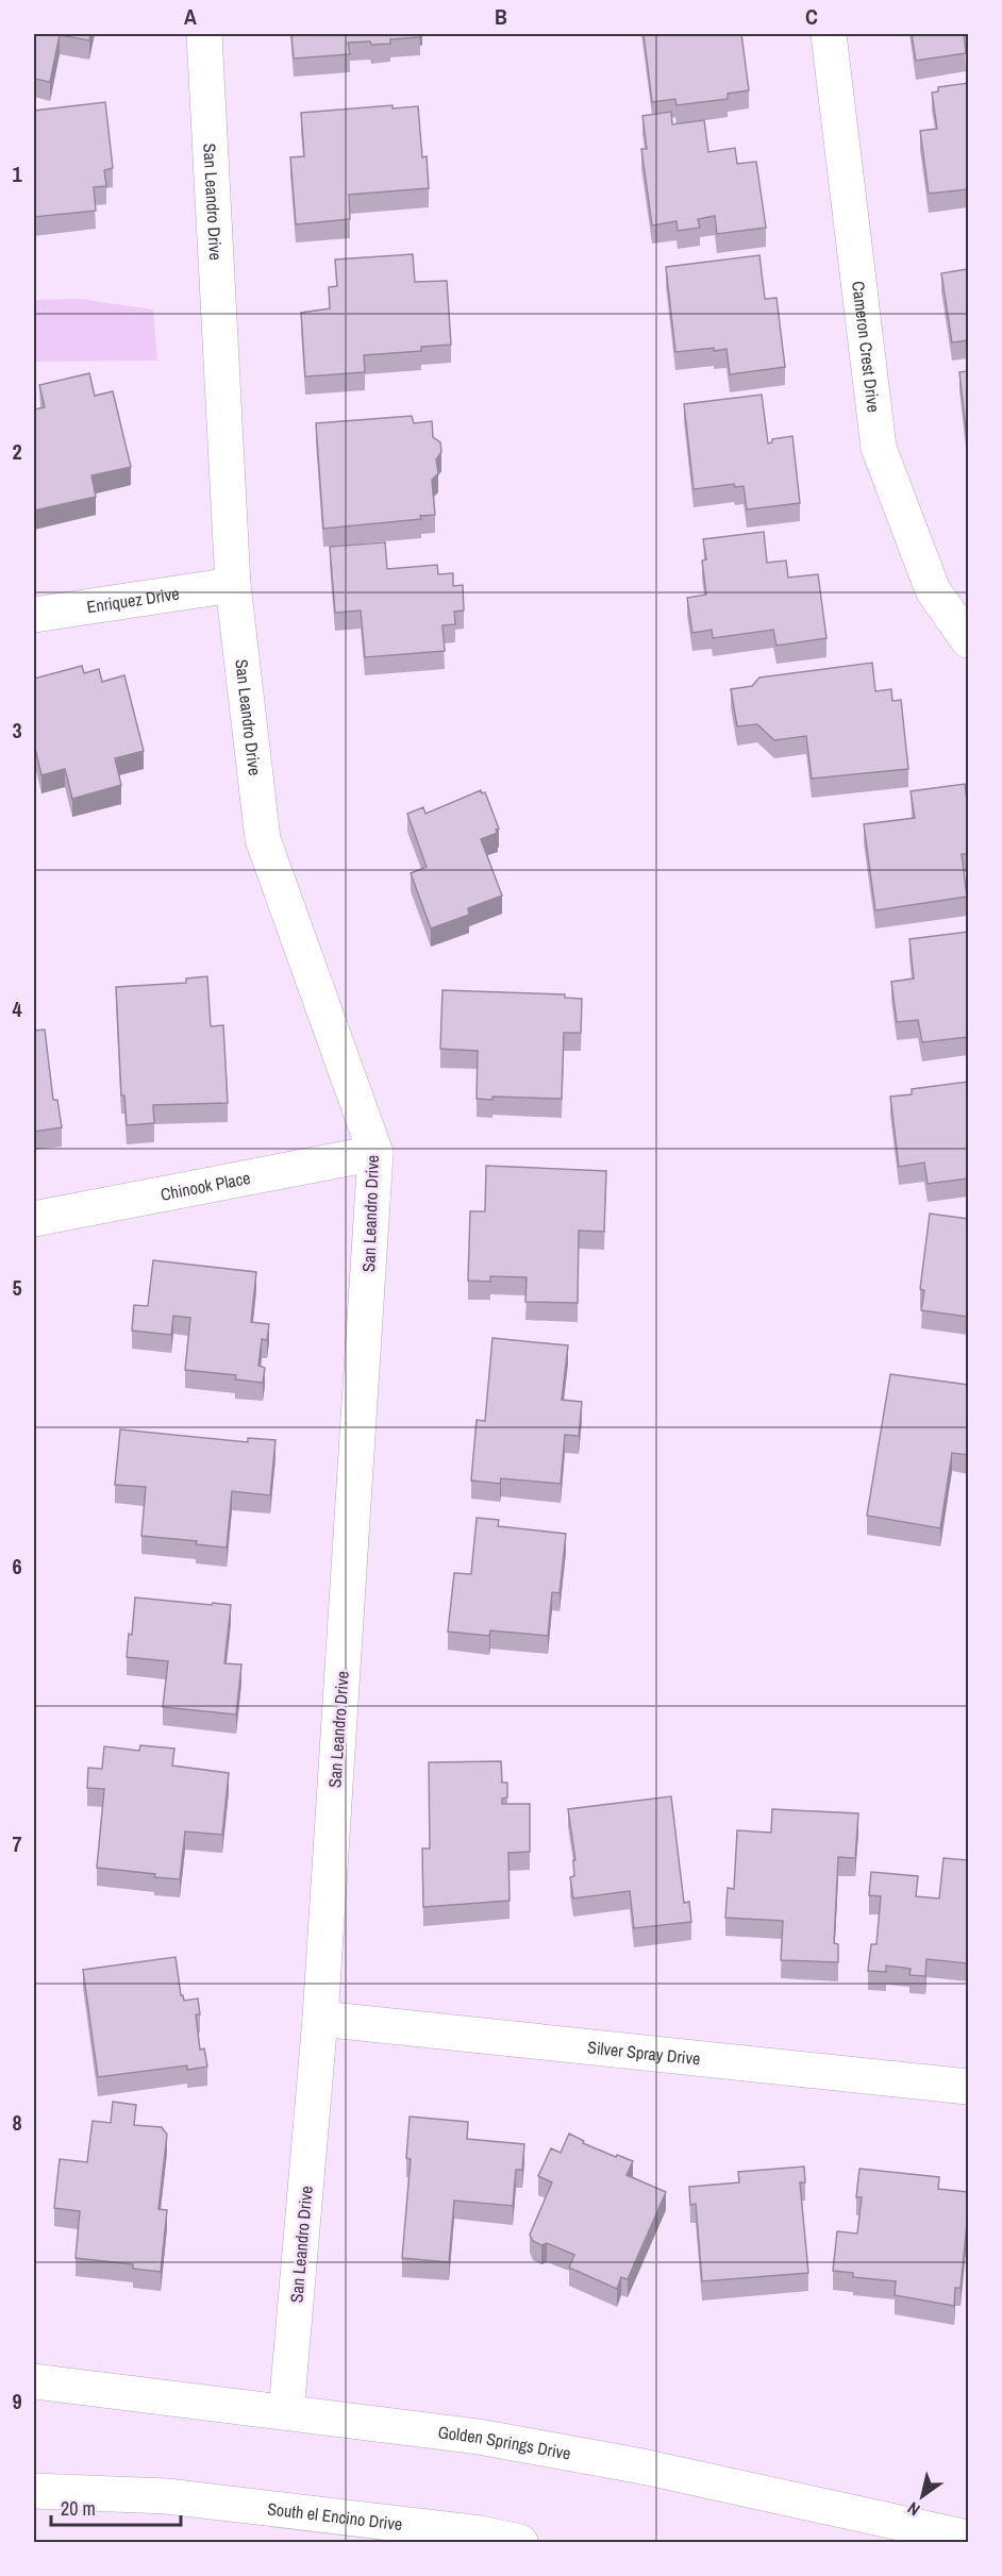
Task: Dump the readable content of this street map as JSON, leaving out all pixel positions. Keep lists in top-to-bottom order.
{
  "streets": {
    "street": [
      "San Leandro Drive",
      "Cameron Crest Drive",
      "Enriquez Drive",
      "Chinook Place",
      "Silver Spray Drive",
      "Golden Springs Drive",
      "South el Encino Drive"
    ]
  },
  "crossings": [
    ["San Leandro Drive", "Enriquez Drive"],
    ["San Leandro Drive", "Chinook Place"],
    ["San Leandro Drive", "Silver Spray Drive"],
    ["San Leandro Drive", "Golden Springs Drive"]
  ],
  "scale_bar": "20 m",
  "north": "bottom left",
  "grid": {
    "columns": ["A", "B", "C"],
    "rows": [
      "1",
      "2",
      "3",
      "4",
      "5",
      "6",
      "7",
      "8",
      "9"
    ]
  }
}
